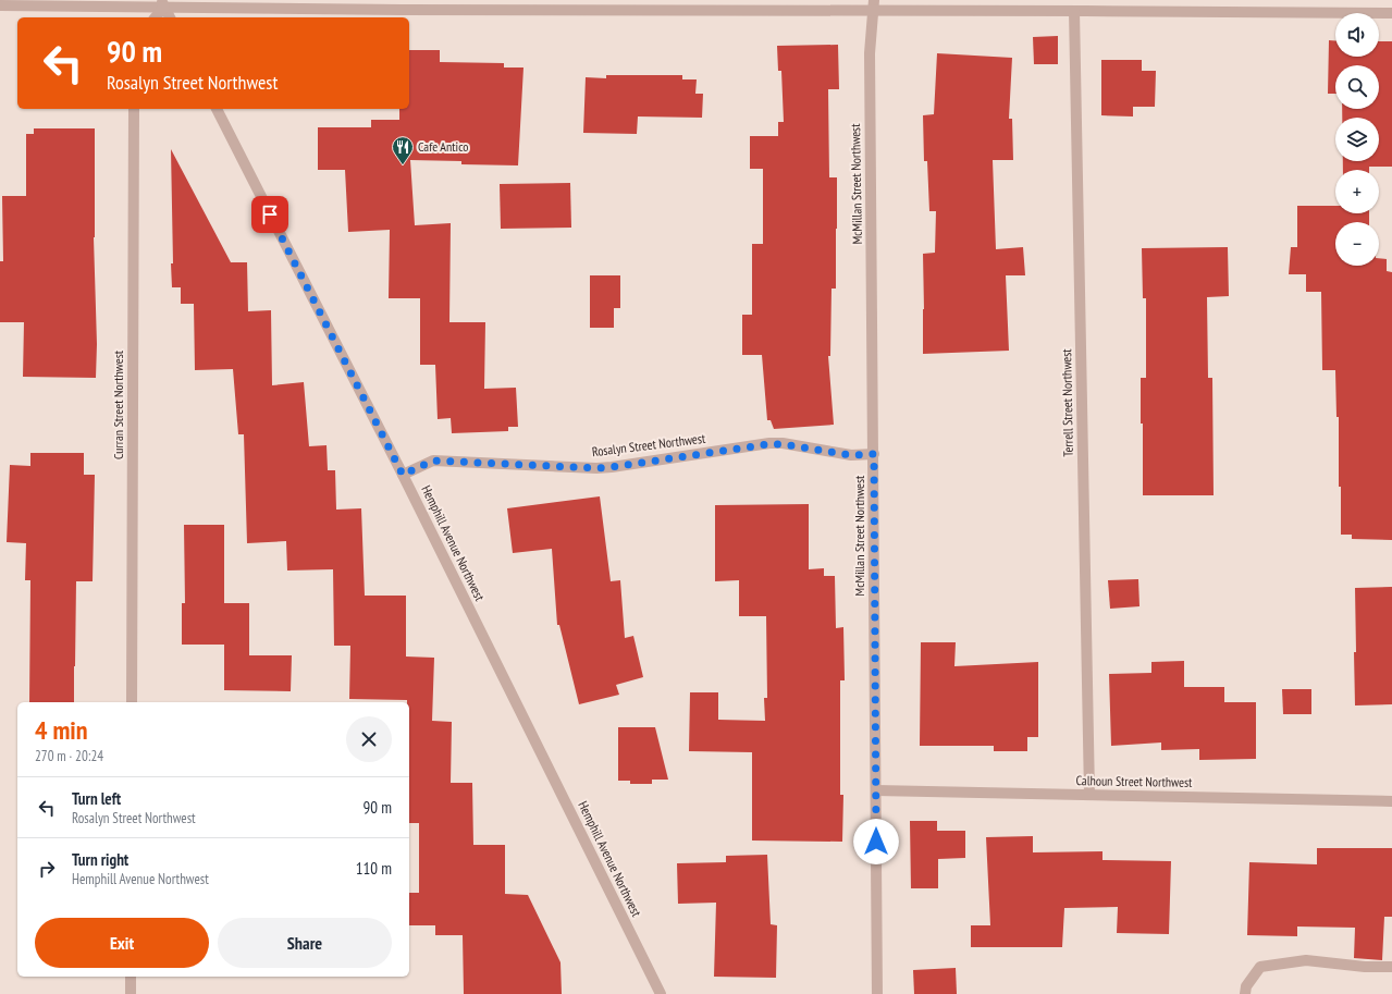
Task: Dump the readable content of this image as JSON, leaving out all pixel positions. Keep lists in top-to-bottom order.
{
  "streets": {
    "street": [
      "McMillan Street Northwest",
      "Terrell Street Northwest",
      "Curran Street Northwest",
      "Rosalyn Street Northwest",
      "Hemphill Avenue Northwest",
      "Calhoun Street Northwest"
    ]
  },
  "crossings": [
    ["McMillan Street Northwest", "Rosalyn Street Northwest"],
    ["McMillan Street Northwest", "Calhoun Street Northwest"],
    ["Terrell Street Northwest", "Calhoun Street Northwest"],
    ["Rosalyn Street Northwest", "Hemphill Avenue Northwest"]
  ],
  "places": {
    "restaurant": ["Cafe Antico"]
  },
  "page": {
    "map_buttons": ["+", "−"],
    "turn": ["90 m", "Rosalyn Street Northwest"],
    "heading": ["4 min", "270 m · 20:24"],
    "list": [
      {
        "name": "Turn left",
        "note": "Rosalyn Street Northwest",
        "value": "90 m"
      },
      {
        "name": "Turn right",
        "note": "Hemphill Avenue Northwest",
        "value": "110 m"
      }
    ],
    "buttons": ["Exit", "Share"]
  }
}
